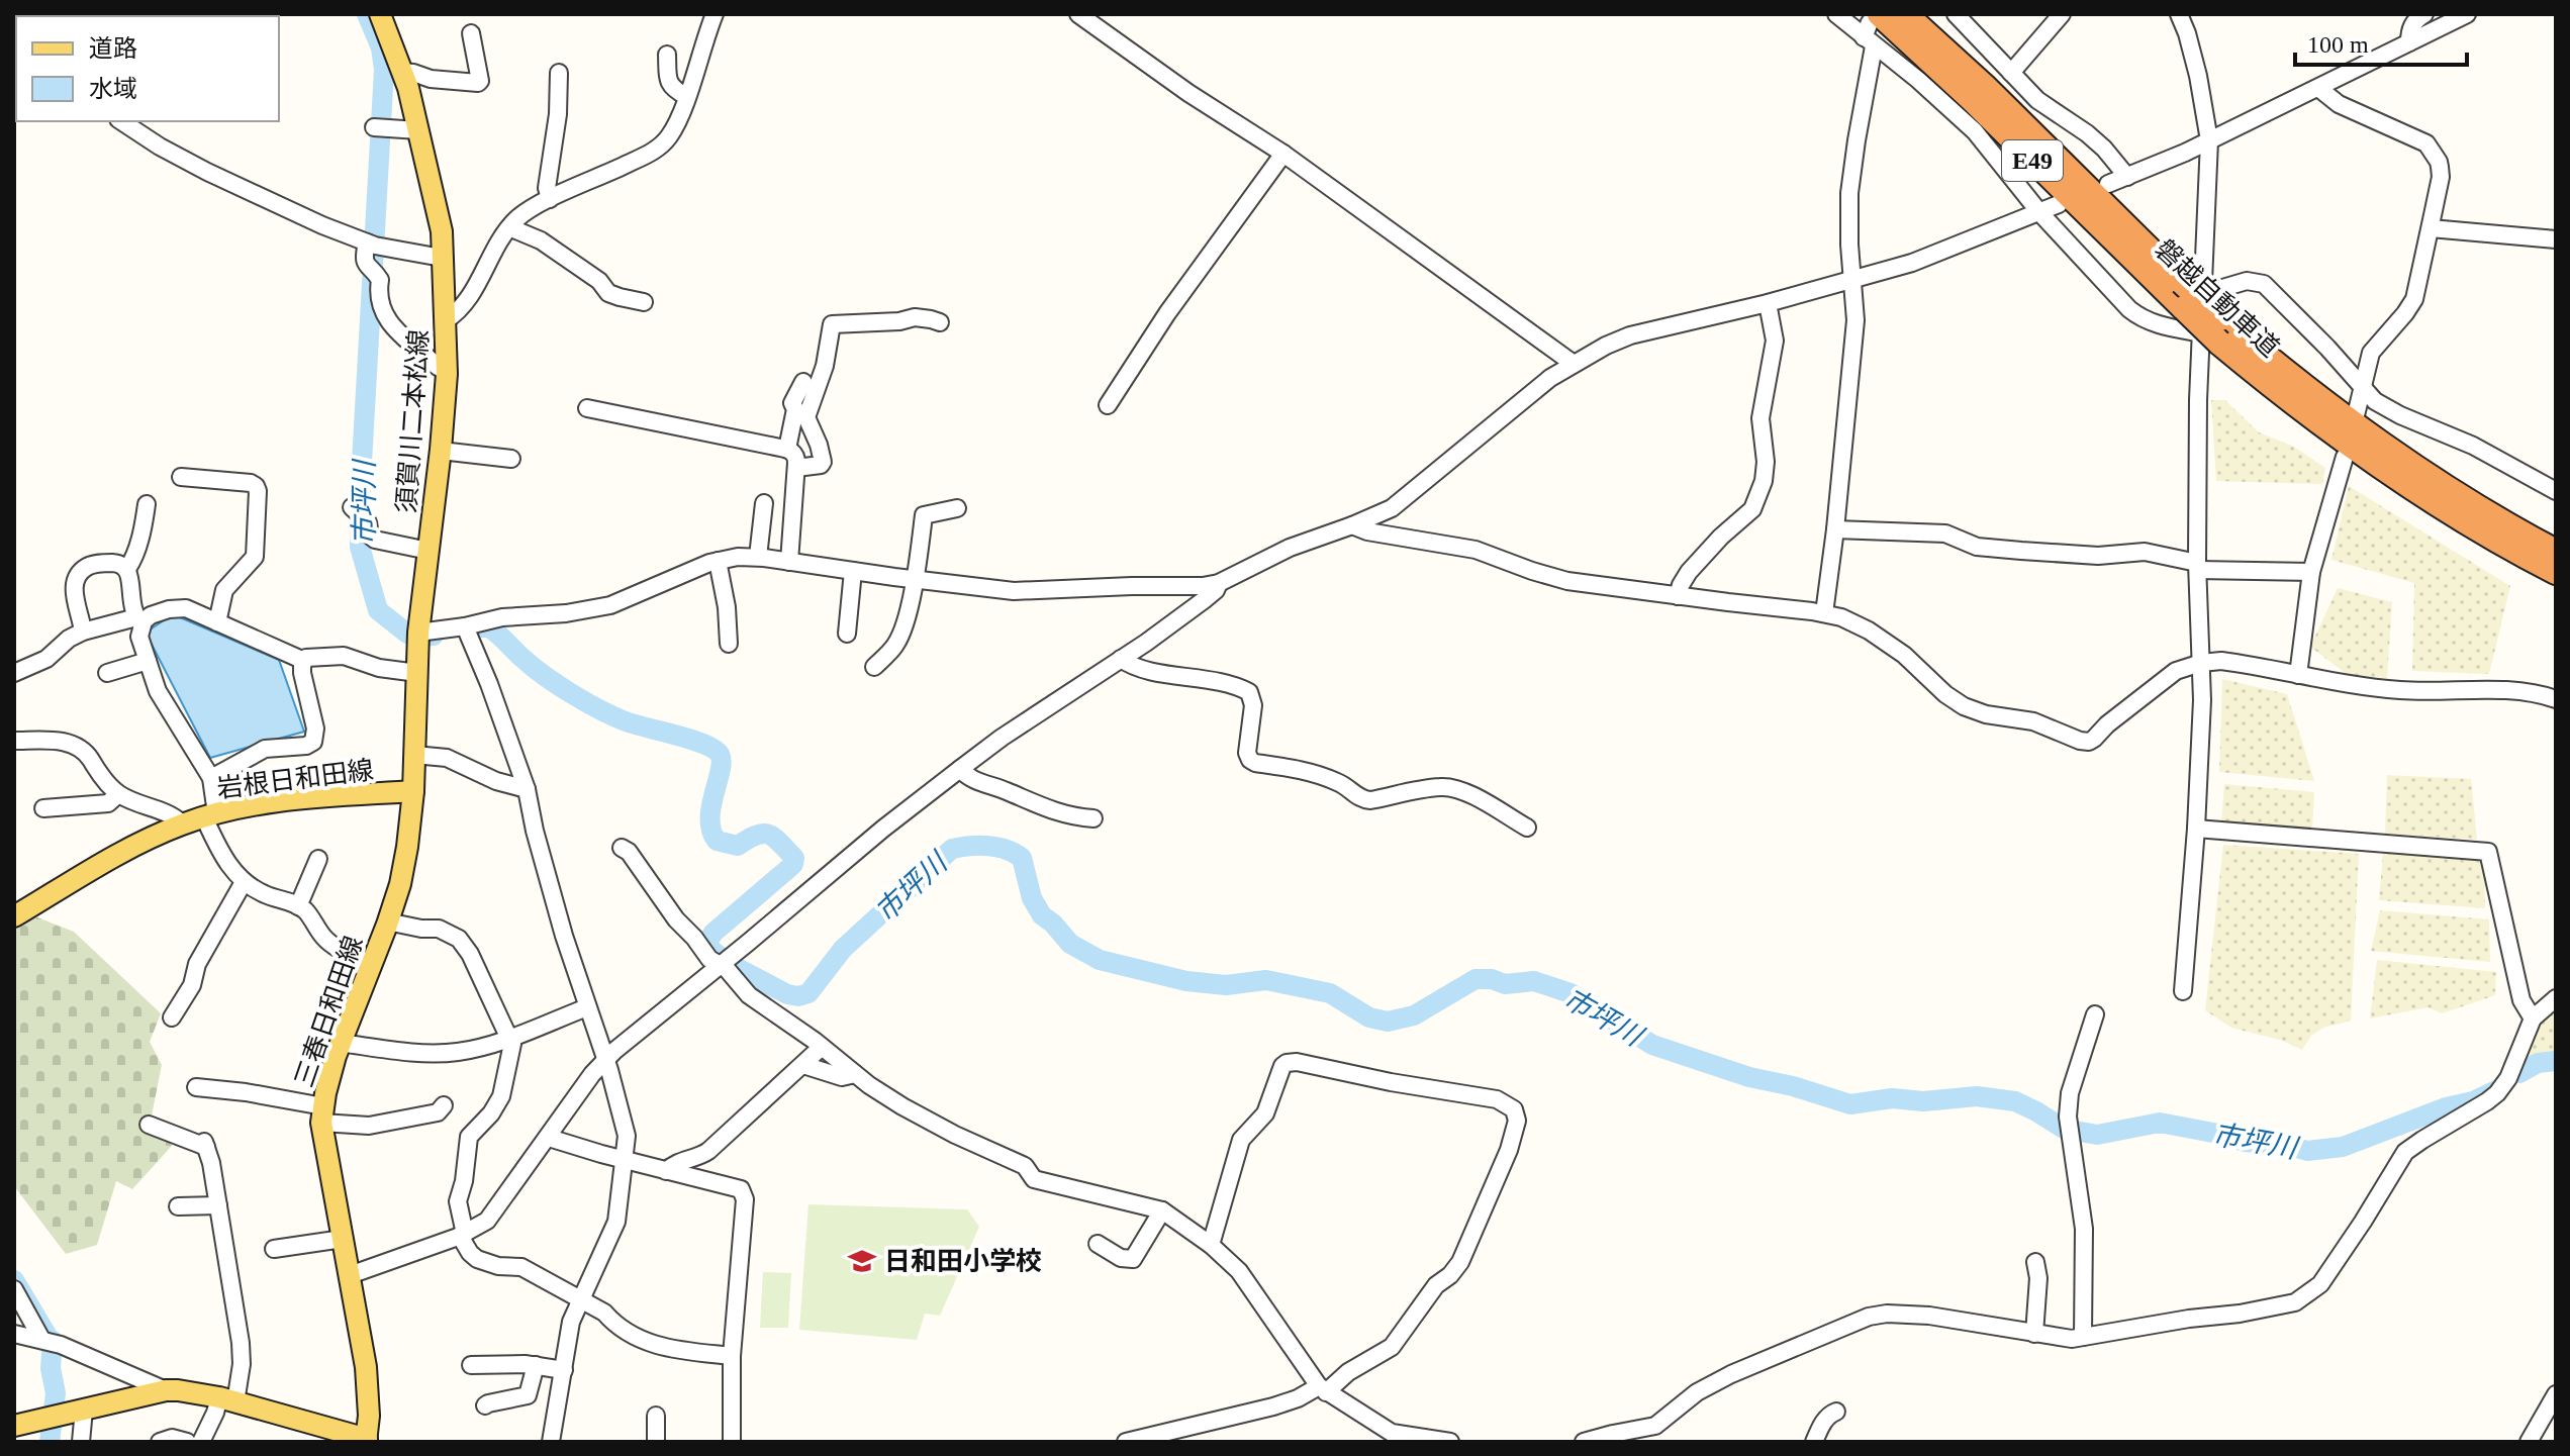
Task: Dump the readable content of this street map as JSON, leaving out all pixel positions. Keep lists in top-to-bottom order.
{
  "streets": {
    "highway": ["E49", "磐越自動車道"],
    "main road": ["須賀川二本松線", "岩根日和田線", "三春日和田線"]
  },
  "crossings": [
    ["須賀川二本松線", "岩根日和田線"],
    ["須賀川二本松線", "三春日和田線"],
    ["岩根日和田線", "三春日和田線"]
  ],
  "water": ["市坪川"],
  "places": {
    "school or university": ["日和田小学校"]
  },
  "legend": ["道路", "水域"],
  "scale_bar": "100 m"
}
